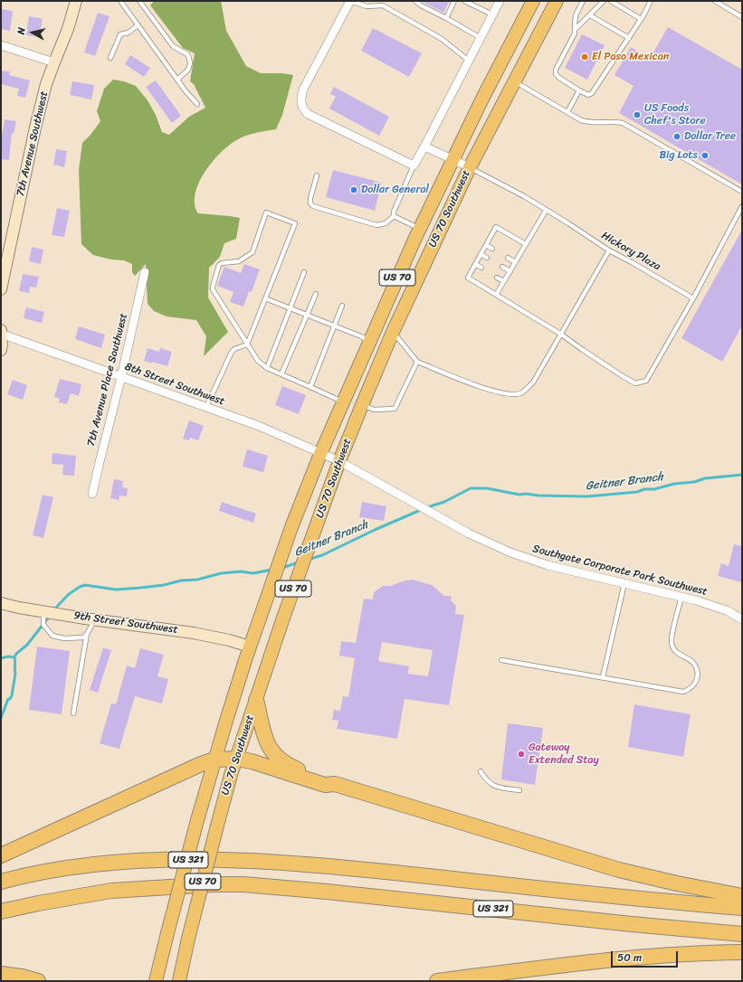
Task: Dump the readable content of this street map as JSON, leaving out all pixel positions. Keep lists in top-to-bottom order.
{
  "streets": {
    "highway": ["US 321"],
    "main road": ["US 70 Southwest", "US 70"],
    "street": [
      "7th Avenue Southwest",
      "7th Avenue Place Southwest",
      "8th Street Southwest",
      "Southgate Corporate Park Southwest",
      "9th Street Southwest"
    ],
    "lane": ["Hickory Plaza"]
  },
  "crossings": [
    ["US 70 Southwest", "Hickory Plaza"],
    ["US 70 Southwest", "8th Street Southwest"],
    ["US 70 Southwest", "Southgate Corporate Park Southwest"],
    ["US 70 Southwest", "9th Street Southwest"],
    ["7th Avenue Place Southwest", "8th Street Southwest"],
    ["8th Street Southwest", "Southgate Corporate Park Southwest"]
  ],
  "water": ["Geitner Branch"],
  "places": [
    "El Paso Mexican",
    "US Foods Chef's Store",
    "Dollar Tree",
    "Big Lots",
    "Dollar General",
    "Gateway Extended Stay"
  ],
  "scale_bar": "50 m",
  "north": "left"
}
